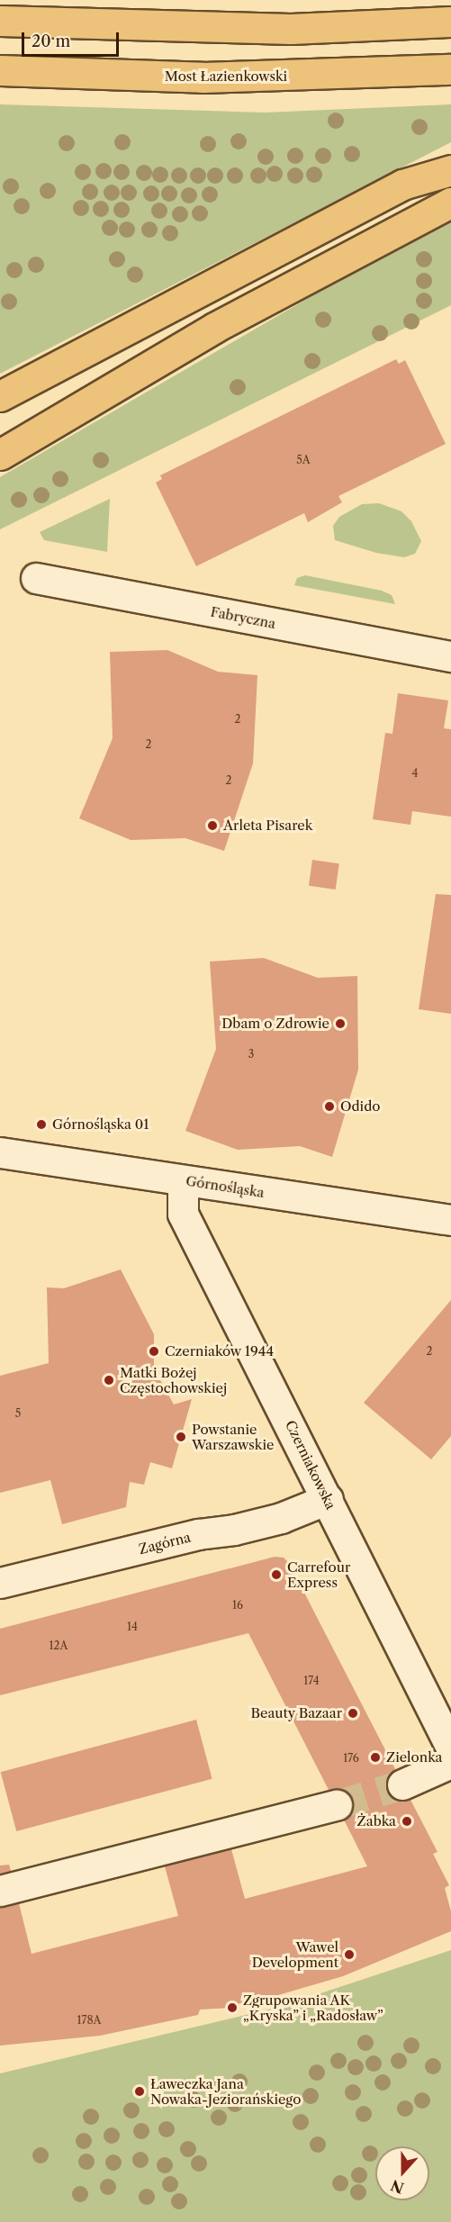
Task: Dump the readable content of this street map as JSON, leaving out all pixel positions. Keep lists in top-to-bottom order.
{
  "streets": {
    "main road": ["Most Łazienkowski"],
    "street": [
      "Fabryczna",
      "Górnośląska",
      "Czerniakowska",
      "Zagórna"
    ]
  },
  "crossings": [
    ["Górnośląska", "Czerniakowska"],
    ["Czerniakowska", "Zagórna"]
  ],
  "places": [
    "Arleta Pisarek",
    "Dbam o Zdrowie",
    "Odido",
    "Górnośląska 01",
    "Czerniaków 1944",
    "Matki Bożej Częstochowskiej",
    "Powstanie Warszawskie",
    "Carrefour Express",
    "Beauty Bazaar",
    "Zielonka",
    "Żabka",
    "Wawel Development",
    "Zgrupowania AK „Kryska” i „Radosław”",
    "Ławeczka Jana Nowaka-Jeziorańskiego"
  ],
  "house_numbers": [
    "5A",
    "2",
    "2",
    "4",
    "2",
    "3",
    "2",
    "5",
    "16",
    "14",
    "12A",
    "174",
    "176",
    "178A"
  ],
  "scale_bar": "20 m",
  "north": "bottom"
}
